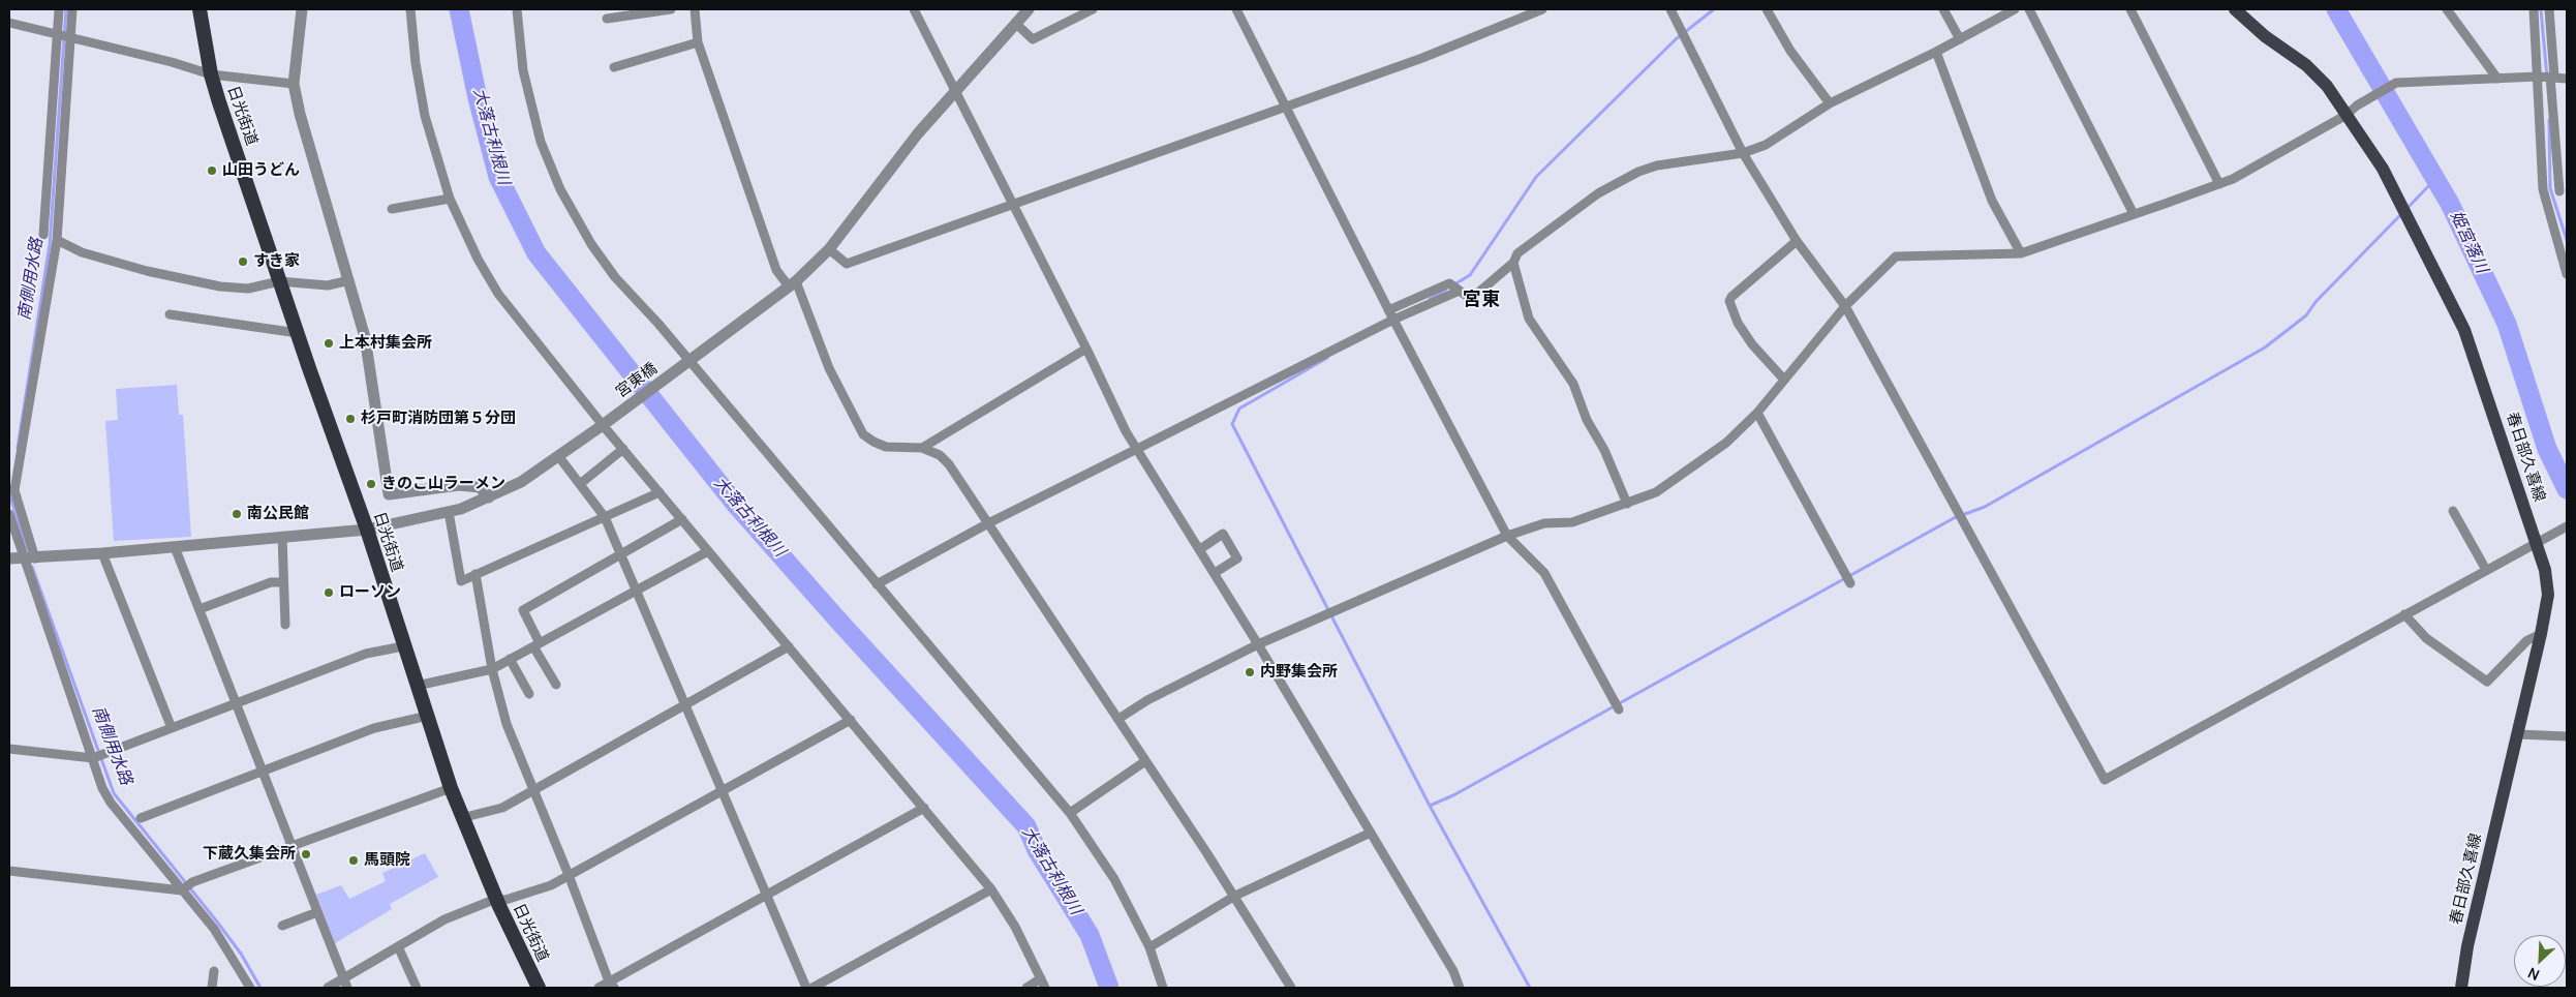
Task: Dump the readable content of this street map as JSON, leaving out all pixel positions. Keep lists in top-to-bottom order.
{
  "streets": {
    "highway": ["日光街道"],
    "main road": ["春日部久喜線"],
    "street": ["宮東橋"]
  },
  "crossings": [
    ["日光街道", "宮東橋"]
  ],
  "districts": ["宮東"],
  "water": ["大落古利根川", "姫宮落川", "南側用水路"],
  "places": [
    "山田うどん",
    "すき家",
    "上本村集会所",
    "杉戸町消防団第５分団",
    "きのこ山ラーメン",
    "南公民館",
    "ローソン",
    "内野集会所",
    "下蔵久集会所",
    "馬頭院"
  ],
  "north": "bottom left"
}
